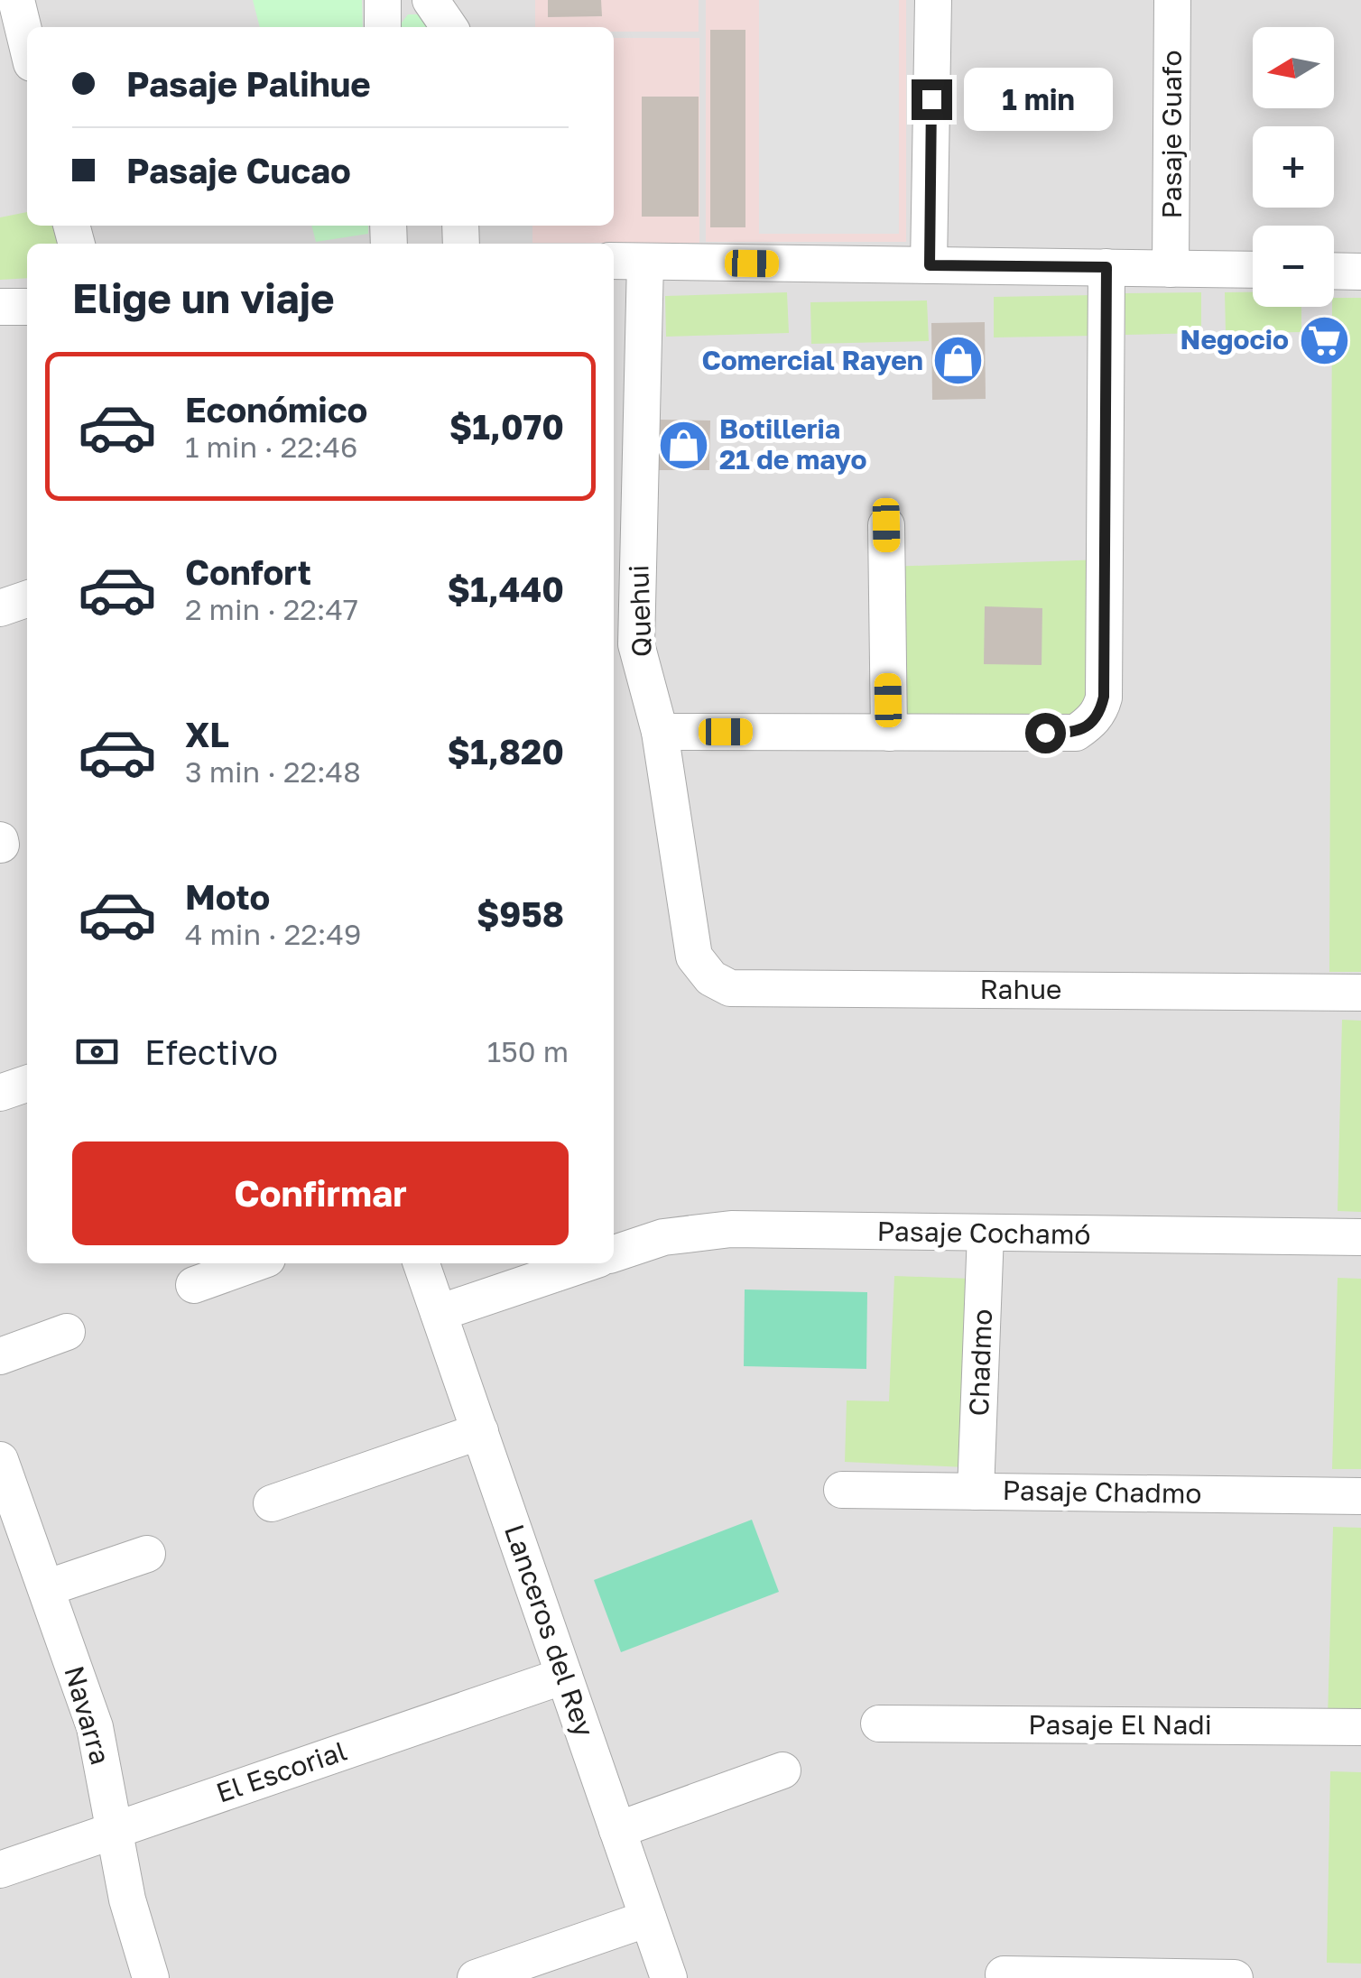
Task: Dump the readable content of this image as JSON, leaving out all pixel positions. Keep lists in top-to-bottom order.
{
  "streets": {
    "street": [
      "Pasaje Guafo",
      "Quehui",
      "Rahue",
      "Pasaje Cochamó",
      "Chadmo",
      "Pasaje Chadmo",
      "Lanceros del Rey",
      "Navarra",
      "Pasaje El Nadi",
      "El Escorial"
    ]
  },
  "crossings": [
    ["Quehui", "Rahue"],
    ["Pasaje Cochamó", "Chadmo"],
    ["Chadmo", "Pasaje Chadmo"],
    ["Lanceros del Rey", "El Escorial"],
    ["Navarra", "El Escorial"]
  ],
  "places": {
    "supermarket": ["Negocio"],
    "shop": ["Comercial Rayen", "Botilleria 21 de mayo"]
  },
  "north": "left",
  "page": {
    "map_buttons": ["+", "−"],
    "banner": ["Pasaje Palihue", "Pasaje Cucao"],
    "bubble": "1 min",
    "heading": "Elige un viaje",
    "list": [
      {
        "name": "Económico",
        "note": "1 min · 22:46",
        "value": "$1,070"
      },
      {
        "name": "Confort",
        "note": "2 min · 22:47",
        "value": "$1,440"
      },
      {
        "name": "XL",
        "note": "3 min · 22:48",
        "value": "$1,820"
      },
      {
        "name": "Moto",
        "note": "4 min · 22:49",
        "value": "$958"
      }
    ],
    "pay": ["Efectivo", "150 m"],
    "buttons": "Confirmar"
  }
}
